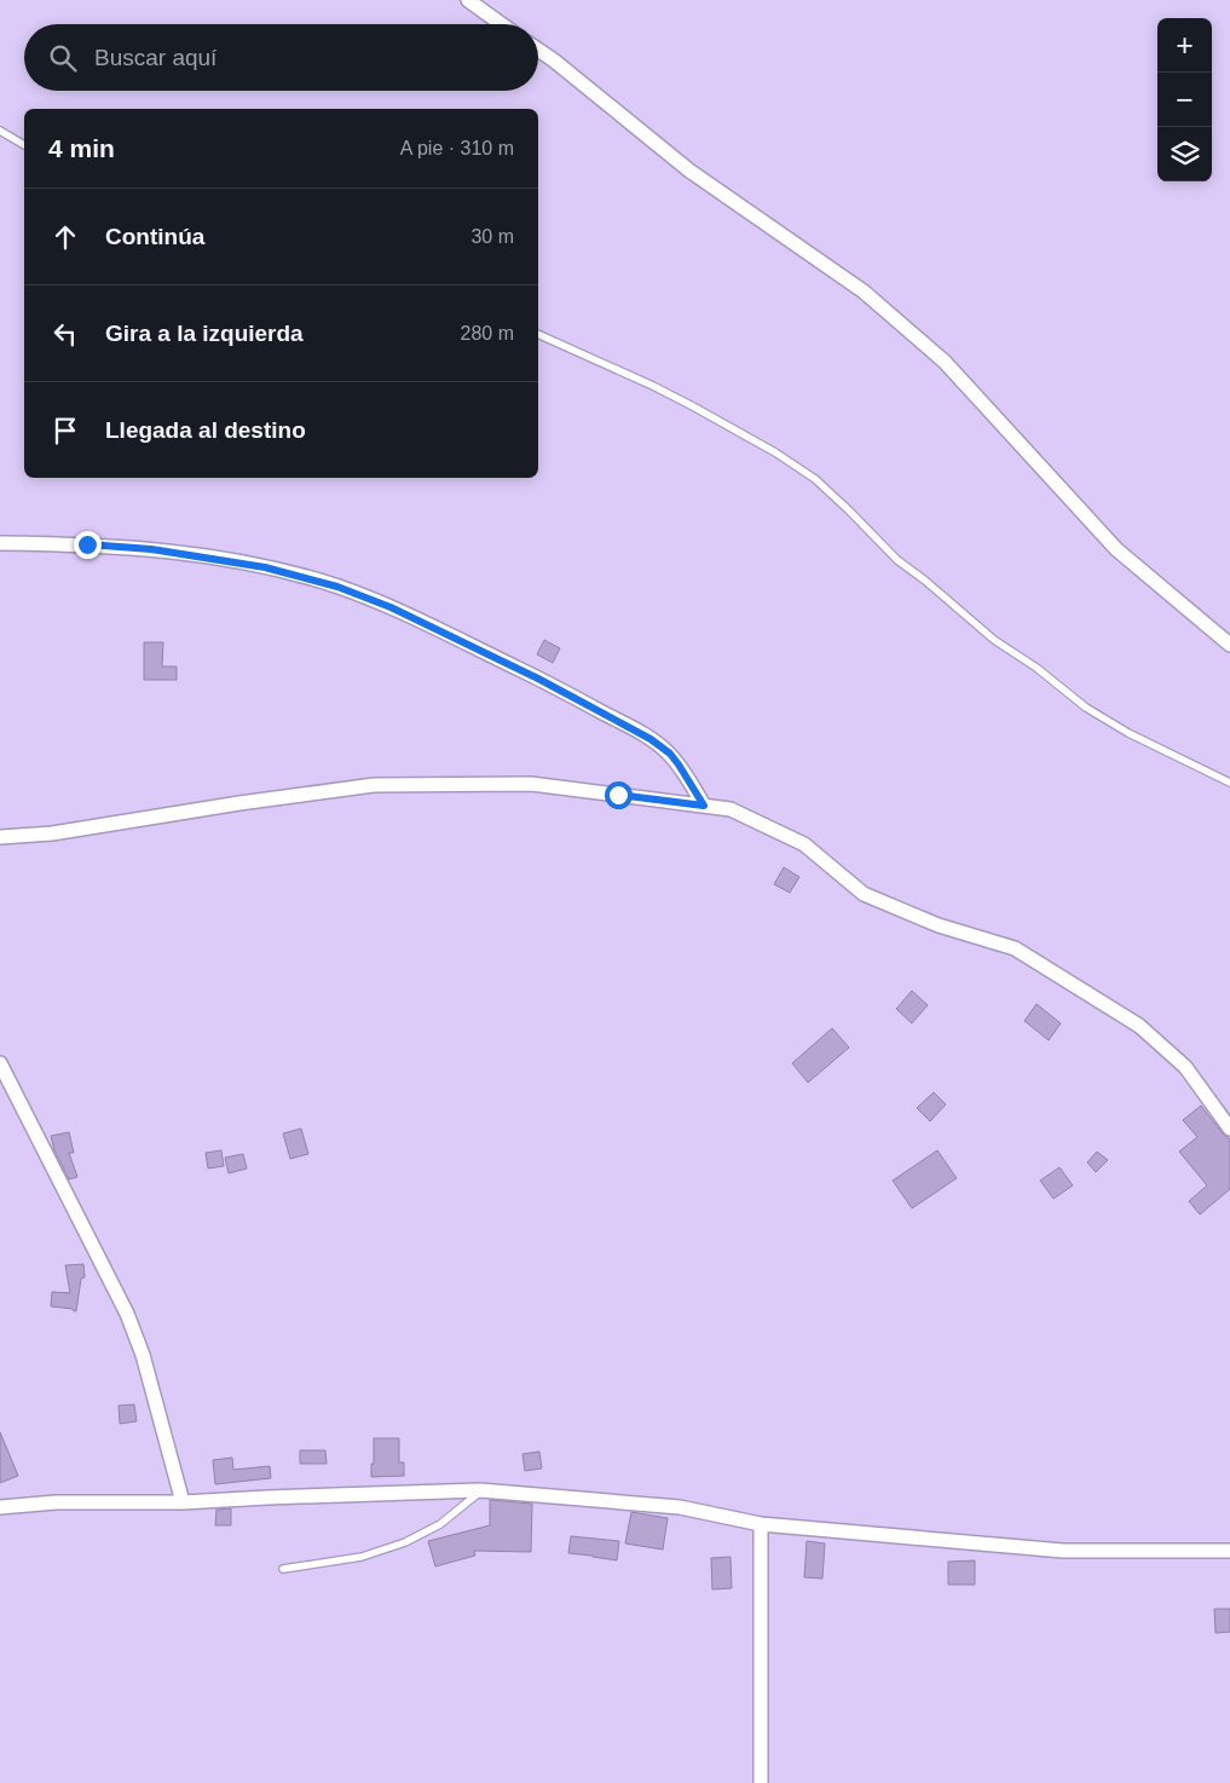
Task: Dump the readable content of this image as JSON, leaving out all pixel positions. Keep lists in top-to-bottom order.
{
  "page": {
    "map_buttons": ["+", "−"],
    "search": "Buscar aquí",
    "heading": ["4 min", "A pie · 310 m"],
    "list": [
      ["Continúa", "30 m"],
      ["Gira a la izquierda", "280 m"],
      "Llegada al destino"
    ]
  }
}
